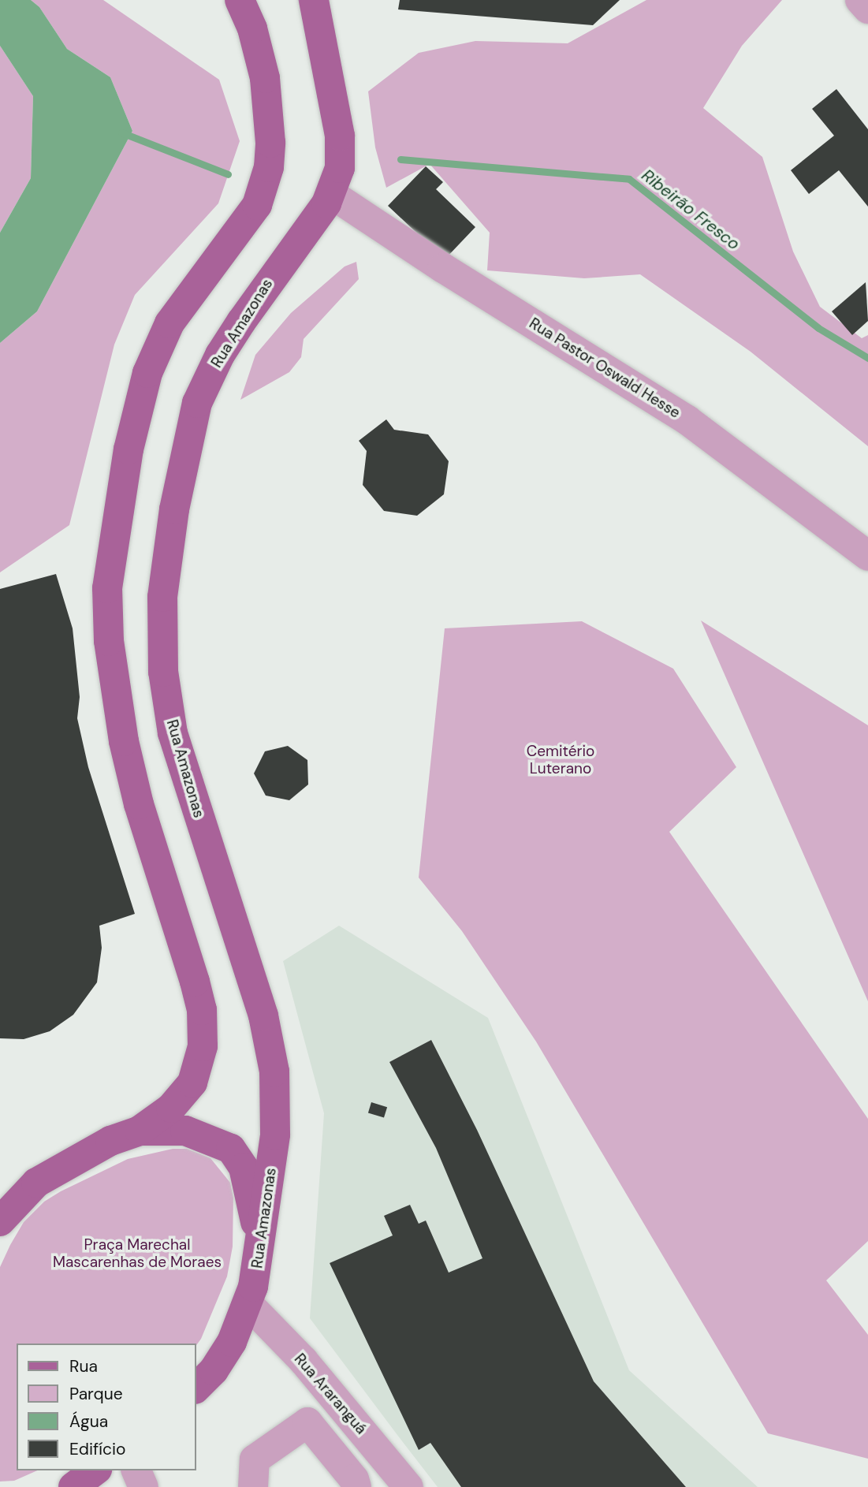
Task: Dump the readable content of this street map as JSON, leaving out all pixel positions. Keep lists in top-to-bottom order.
{
  "streets": {
    "main road": ["Rua Amazonas"],
    "street": ["Rua Pastor Oswald Hesse", "Rua Araranguá"]
  },
  "crossings": [
    ["Rua Amazonas", "Rua Pastor Oswald Hesse"],
    ["Rua Amazonas", "Rua Araranguá"]
  ],
  "water": ["Ribeirão Fresco"],
  "parks": ["Cemitério Luterano", "Praça Marechal Mascarenhas de Moraes"],
  "legend": [
    "Rua",
    "Parque",
    "Água",
    "Edifício"
  ]
}
